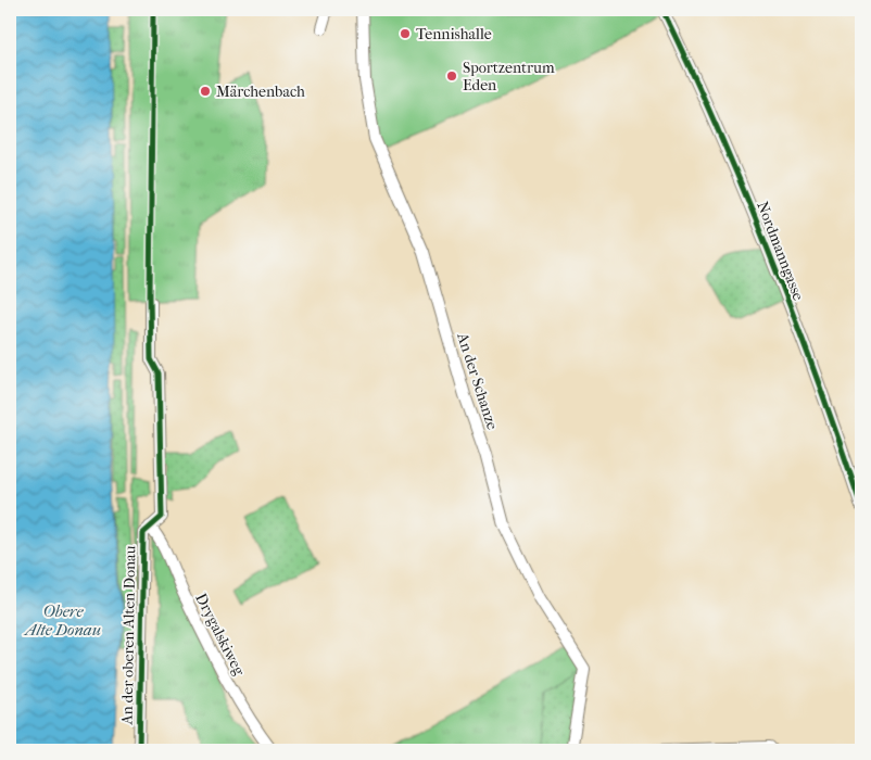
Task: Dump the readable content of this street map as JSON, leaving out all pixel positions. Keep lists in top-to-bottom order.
{
  "streets": {
    "street": [
      "Nordmanngasse",
      "An der Schanze",
      "Drygalskiweg",
      "An der oberen Alten Donau"
    ]
  },
  "crossings": [
    ["Drygalskiweg", "An der oberen Alten Donau"]
  ],
  "water": ["Obere Alte Donau"],
  "places": ["Tennishalle", "Sportzentrum Eden", "Märchenbach"]
}
